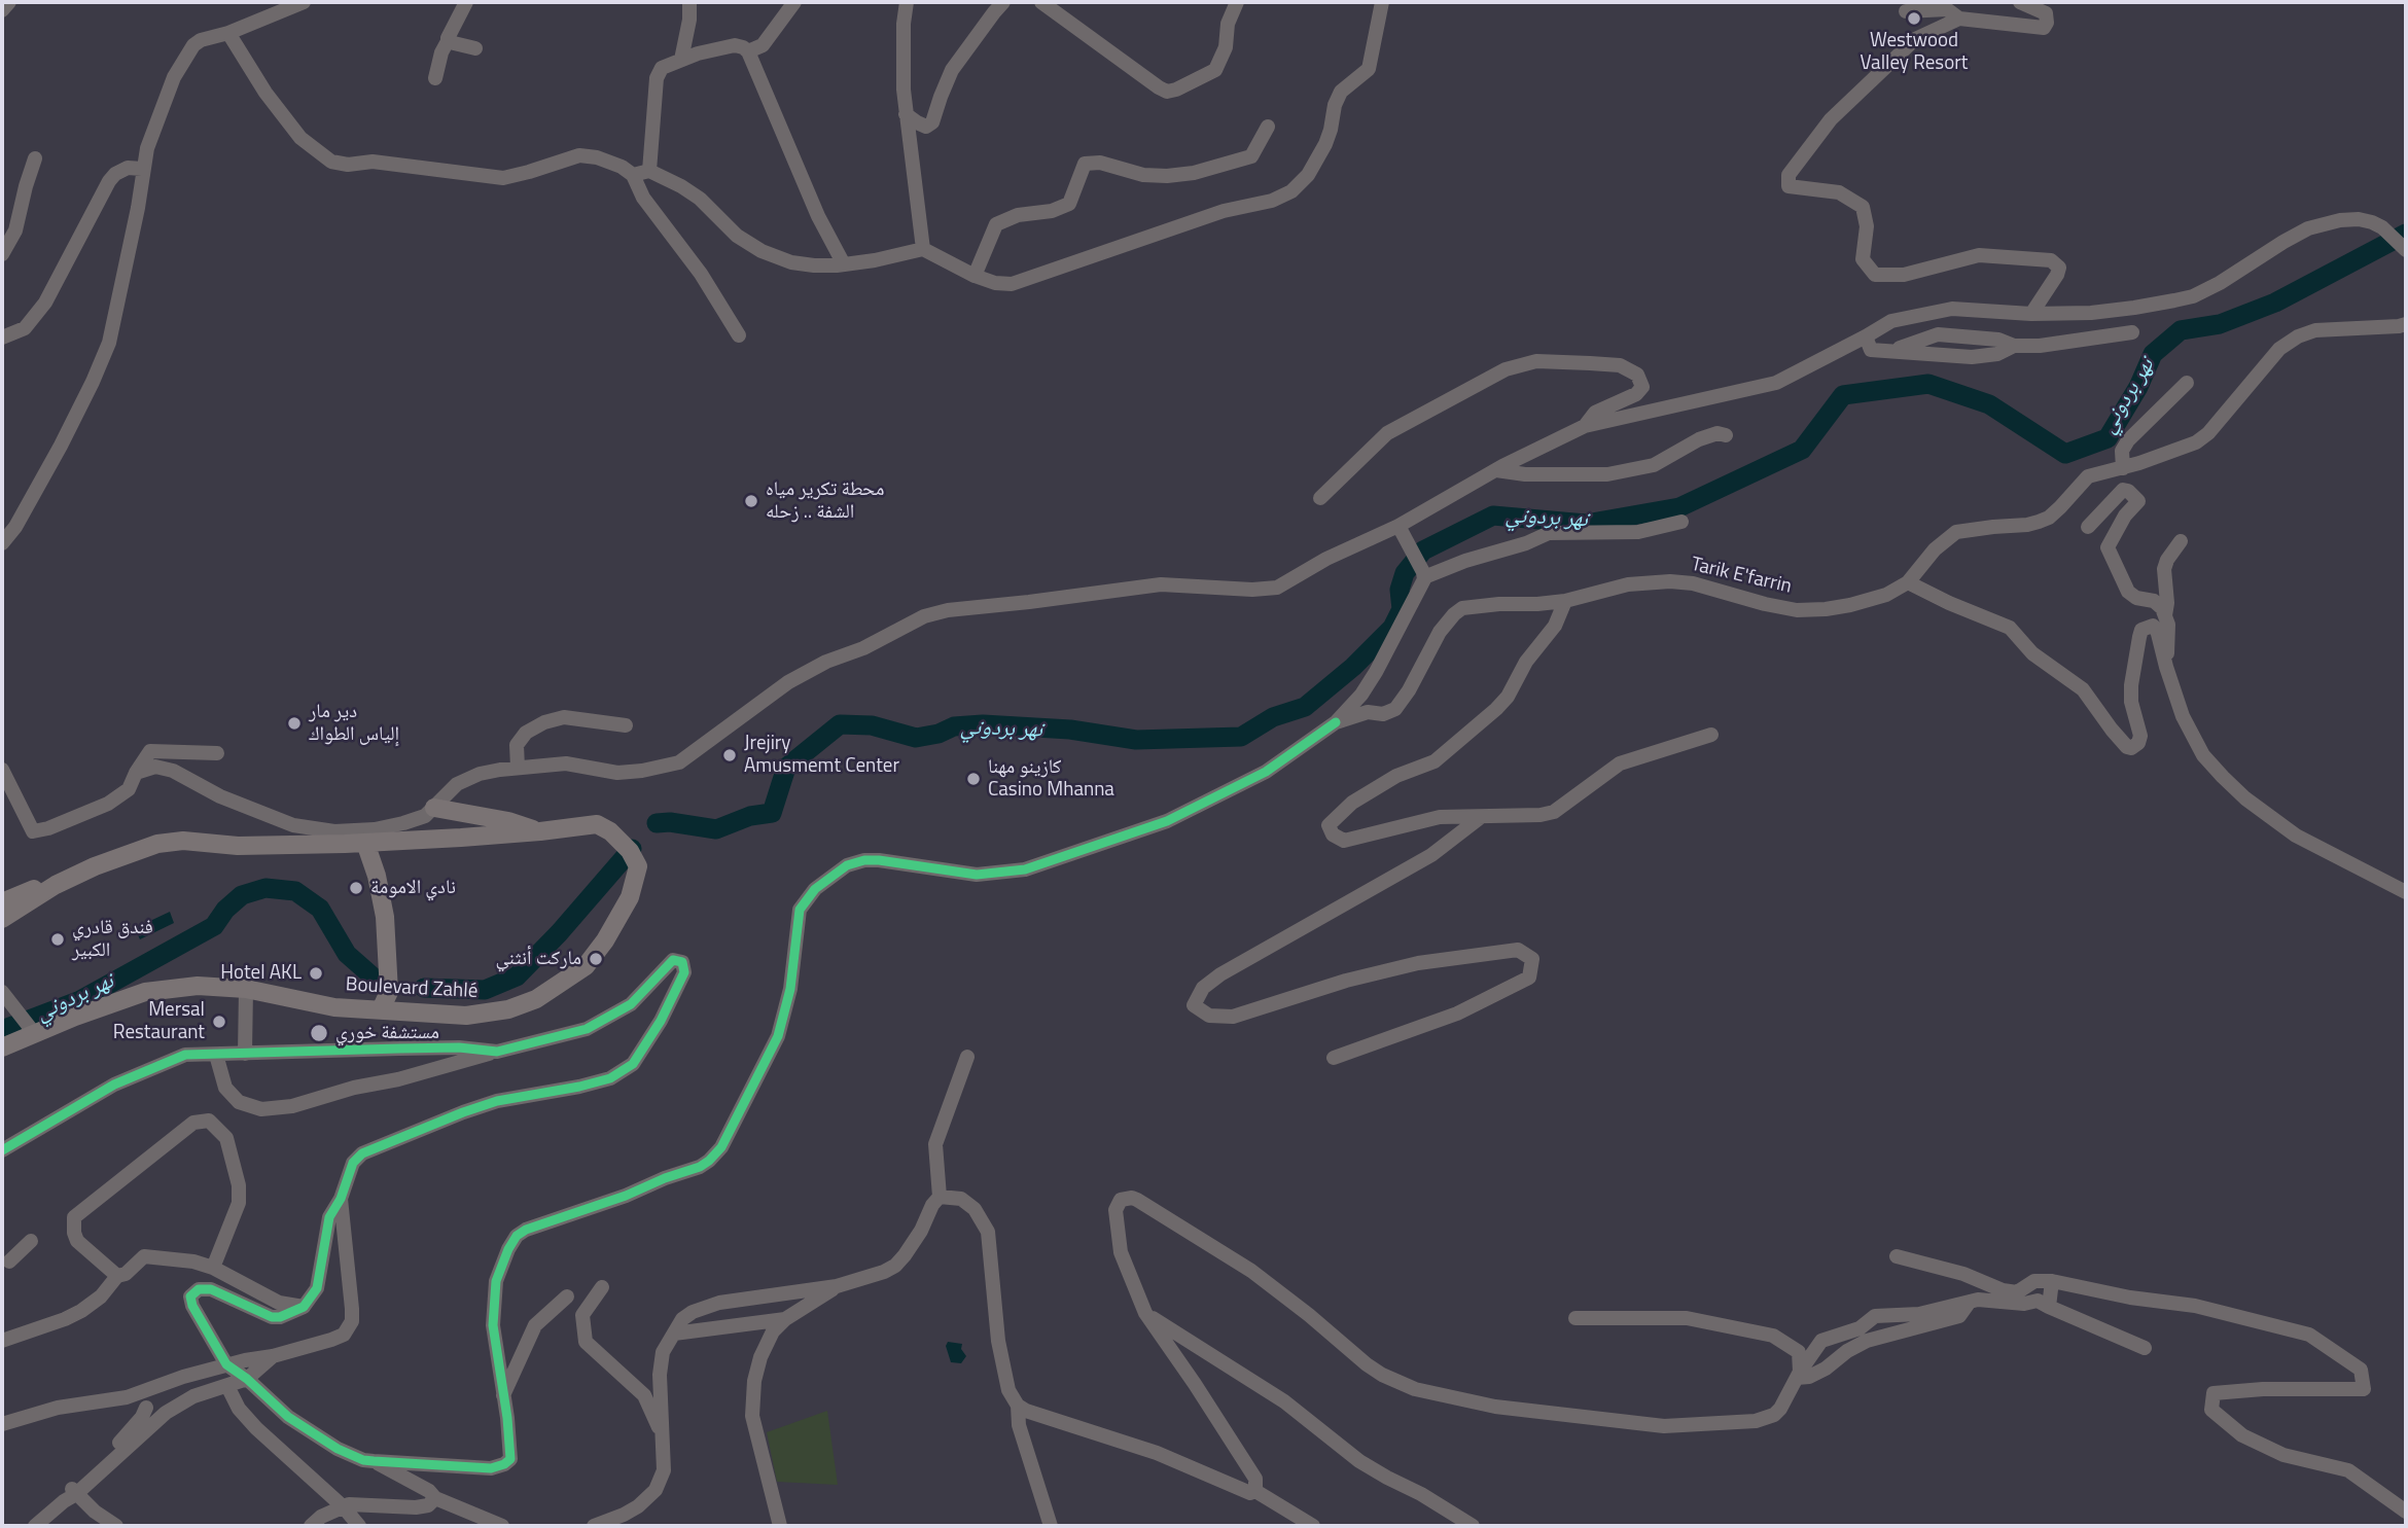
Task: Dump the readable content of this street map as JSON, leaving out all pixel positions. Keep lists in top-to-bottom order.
{
  "streets": {
    "main road": ["Boulevard Zahlé"],
    "street": ["Tarik E'farrin"]
  },
  "water": ["نهر بردوني"],
  "places": [
    "Westwood Valley Resort",
    "محطة تكرير مياه الشفة .. زحله",
    "دير مار إلياس الطواك",
    "Jrejiry Amusmemt Center",
    "كازينو مهنا Casino Mhanna",
    "نادي الامومة",
    "فندق قادري الكبير",
    "ماركت أنثني",
    "Hotel AKL",
    "Mersal Restaurant",
    "مستشفة خوري"
  ]
}
